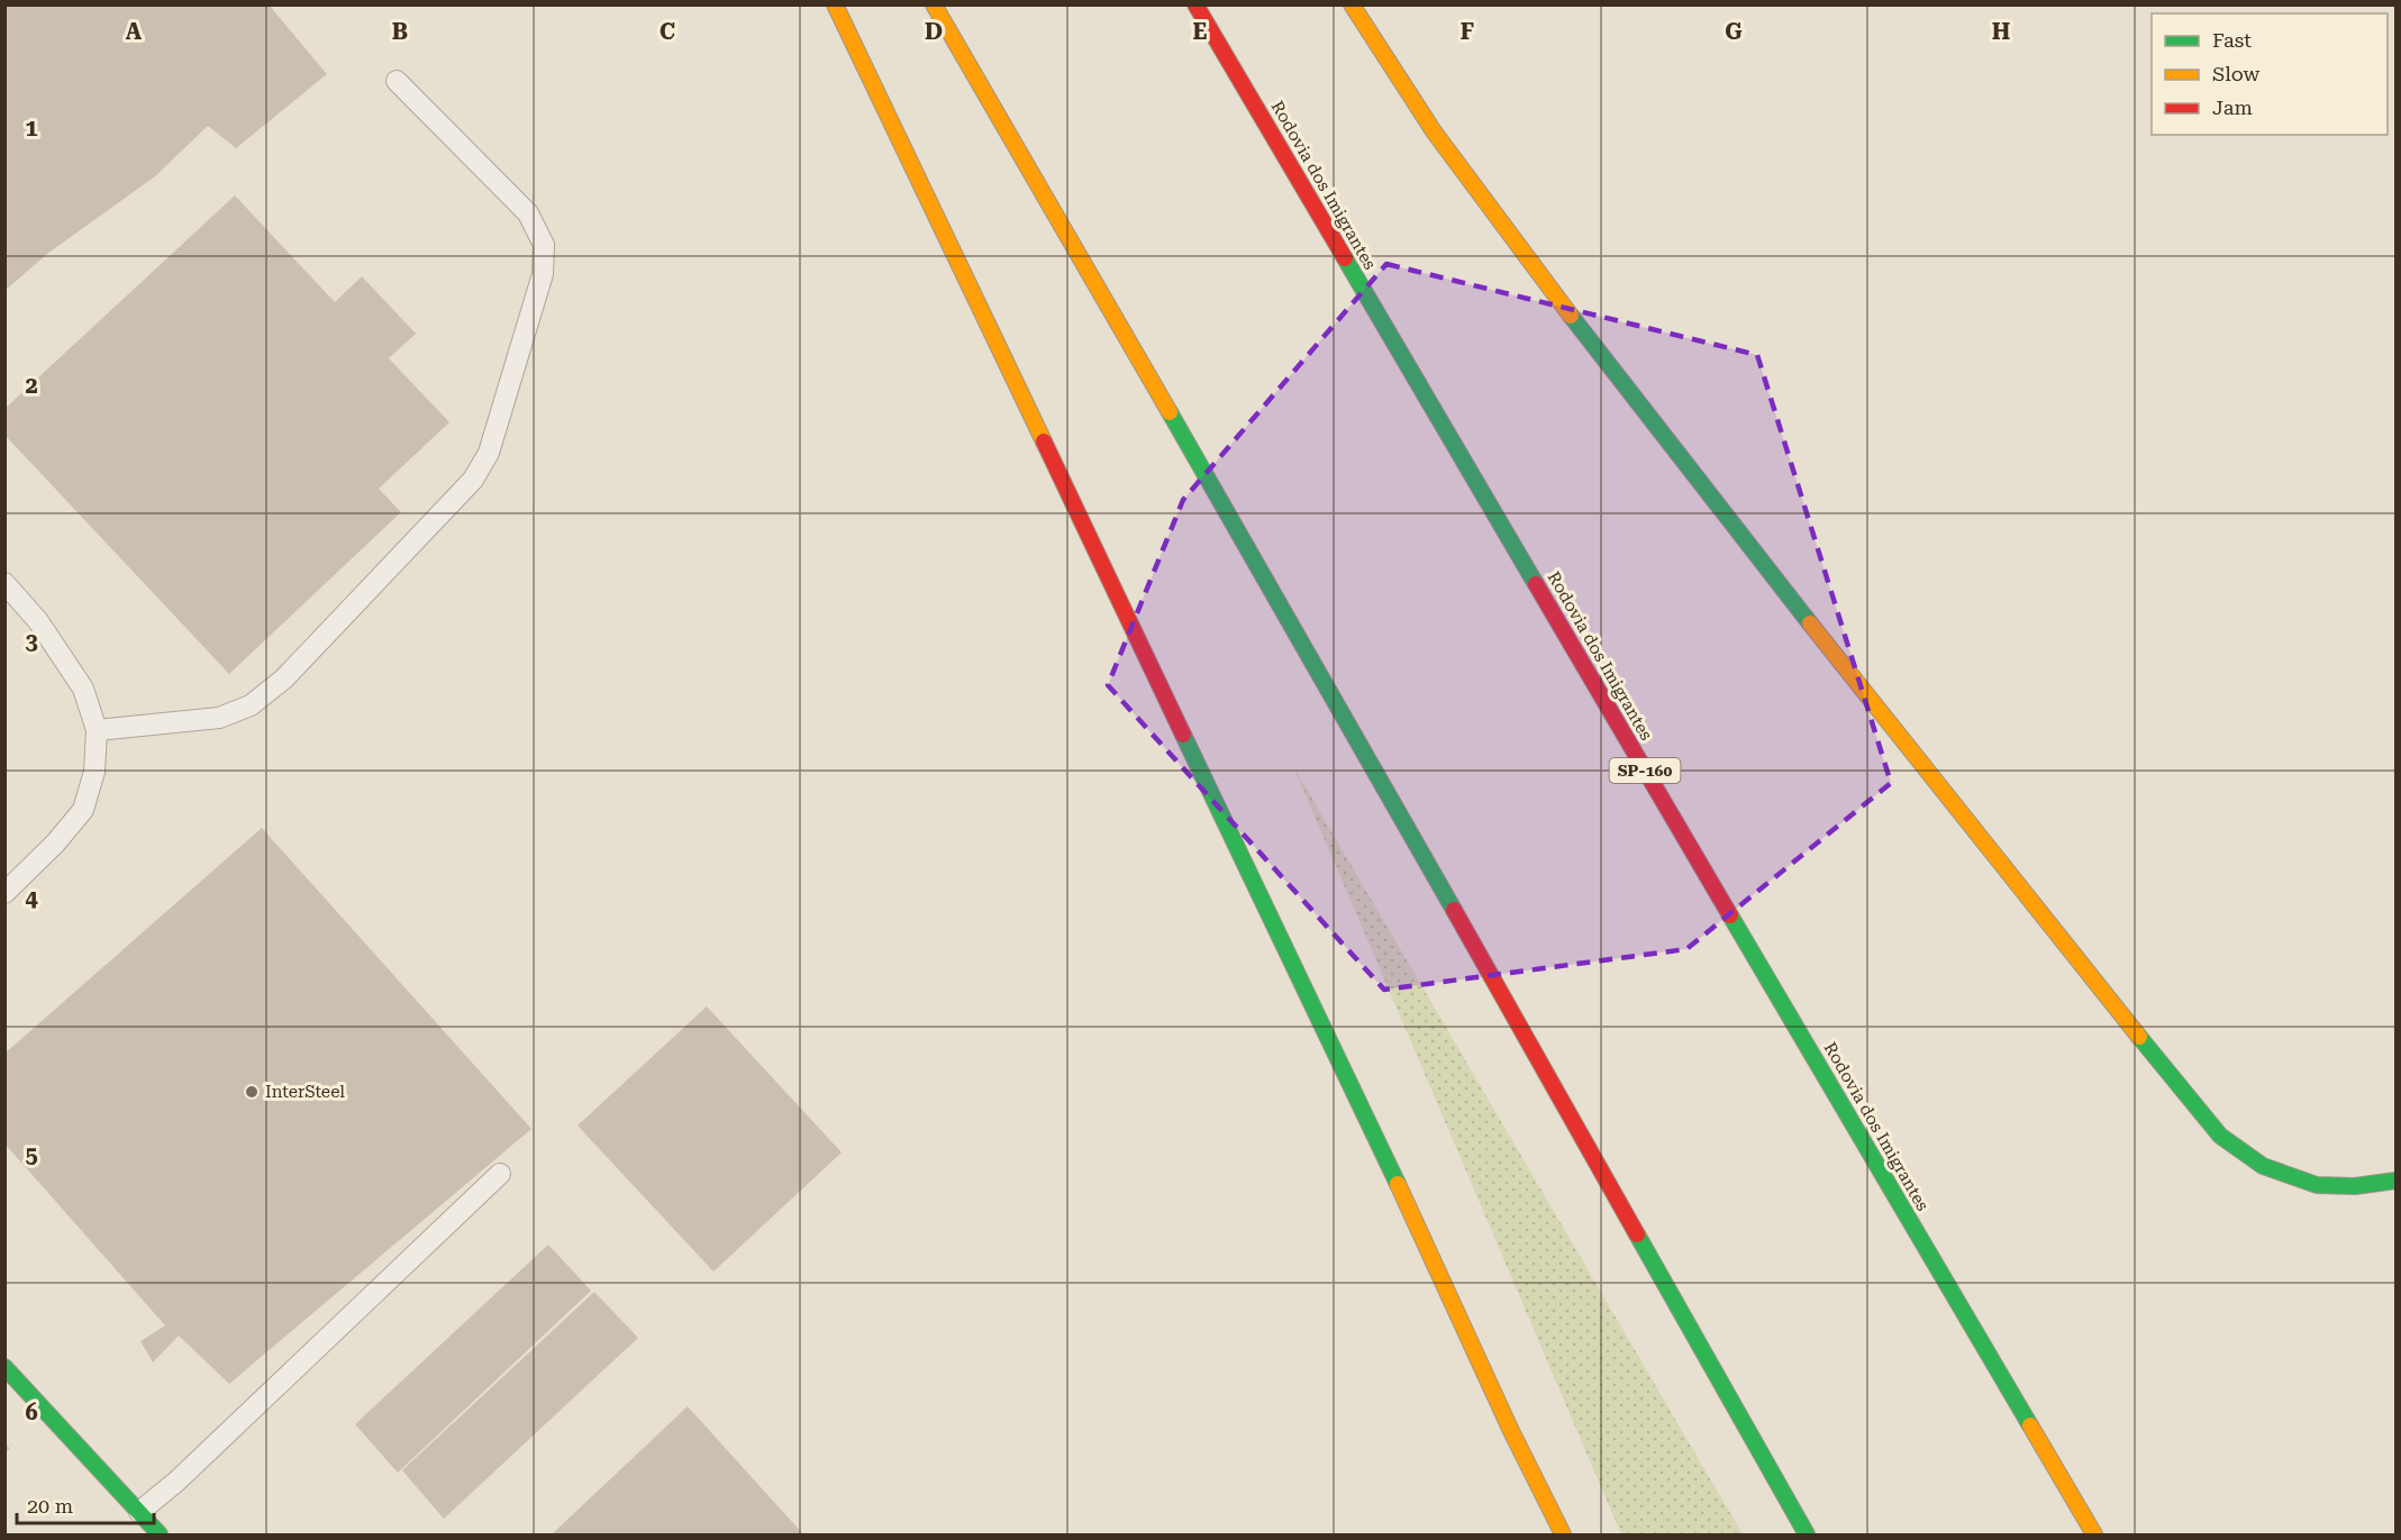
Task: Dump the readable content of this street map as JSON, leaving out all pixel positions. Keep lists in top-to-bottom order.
{
  "streets": {
    "main road": ["Rodovia dos Imigrantes", "SP-160"]
  },
  "places": ["InterSteel"],
  "legend": ["Fast", "Slow", "Jam"],
  "scale_bar": "20 m",
  "grid": {
    "columns": [
      "A",
      "B",
      "C",
      "D",
      "E",
      "F",
      "G",
      "H"
    ],
    "rows": [
      "1",
      "2",
      "3",
      "4",
      "5",
      "6"
    ]
  }
}
